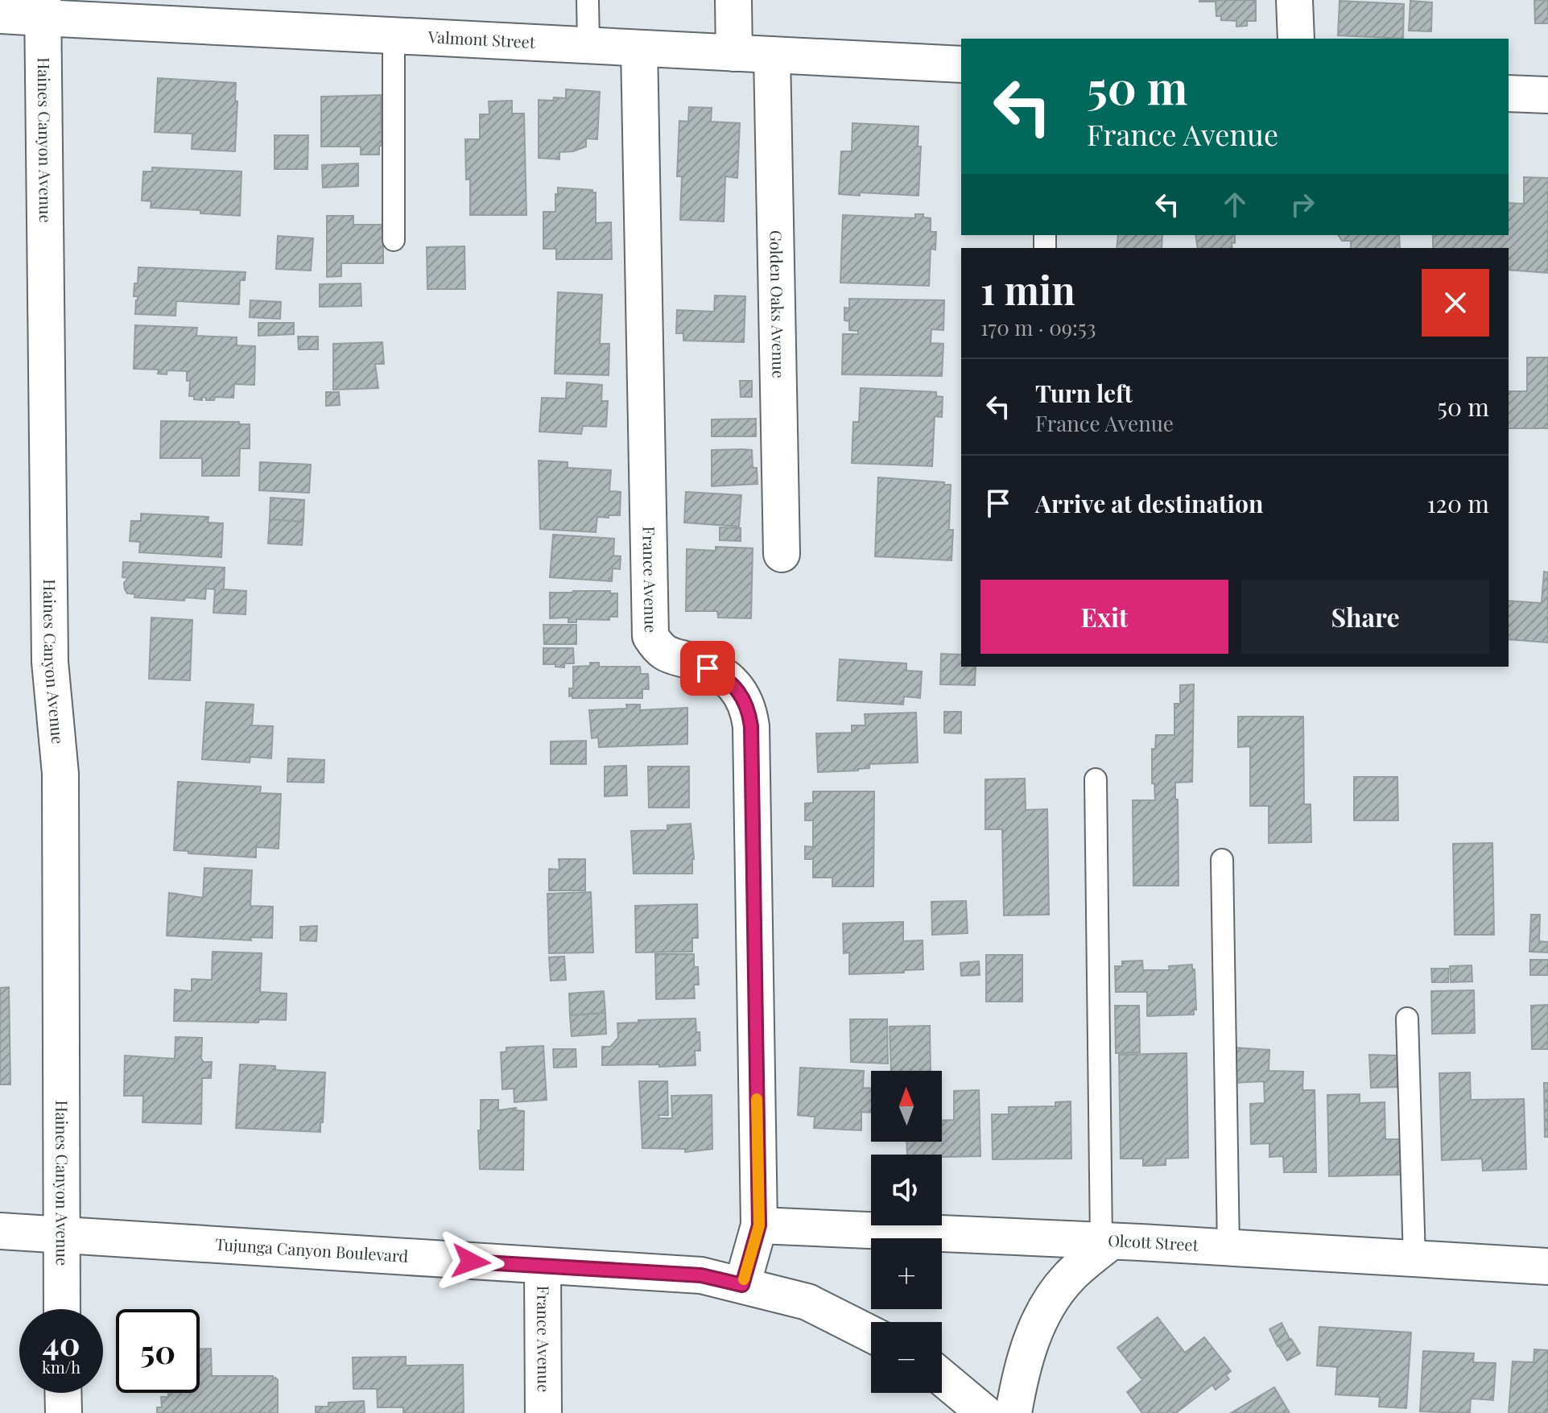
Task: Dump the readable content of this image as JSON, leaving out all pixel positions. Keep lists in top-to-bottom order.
{
  "streets": {
    "street": [
      "Valmont Street",
      "Haines Canyon Avenue",
      "Golden Oaks Avenue",
      "France Avenue",
      "Olcott Street",
      "Tujunga Canyon Boulevard"
    ]
  },
  "crossings": [
    ["Valmont Street", "Haines Canyon Avenue"],
    ["Valmont Street", "Golden Oaks Avenue"],
    ["Valmont Street", "France Avenue"],
    ["Haines Canyon Avenue", "Tujunga Canyon Boulevard"],
    ["France Avenue", "Olcott Street"],
    ["France Avenue", "Tujunga Canyon Boulevard"]
  ],
  "north": "top",
  "page": {
    "turn": ["50 m", "France Avenue"],
    "heading": ["1 min", "170 m · 09:53"],
    "list": [
      {
        "name": "Turn left",
        "note": "France Avenue",
        "value": "50 m"
      },
      {
        "name": "Arrive at destination",
        "value": "120 m"
      }
    ],
    "buttons": ["Exit", "Share"],
    "map_buttons": ["+", "−"],
    "speed": "40 km/h",
    "limit": "50"
  }
}
